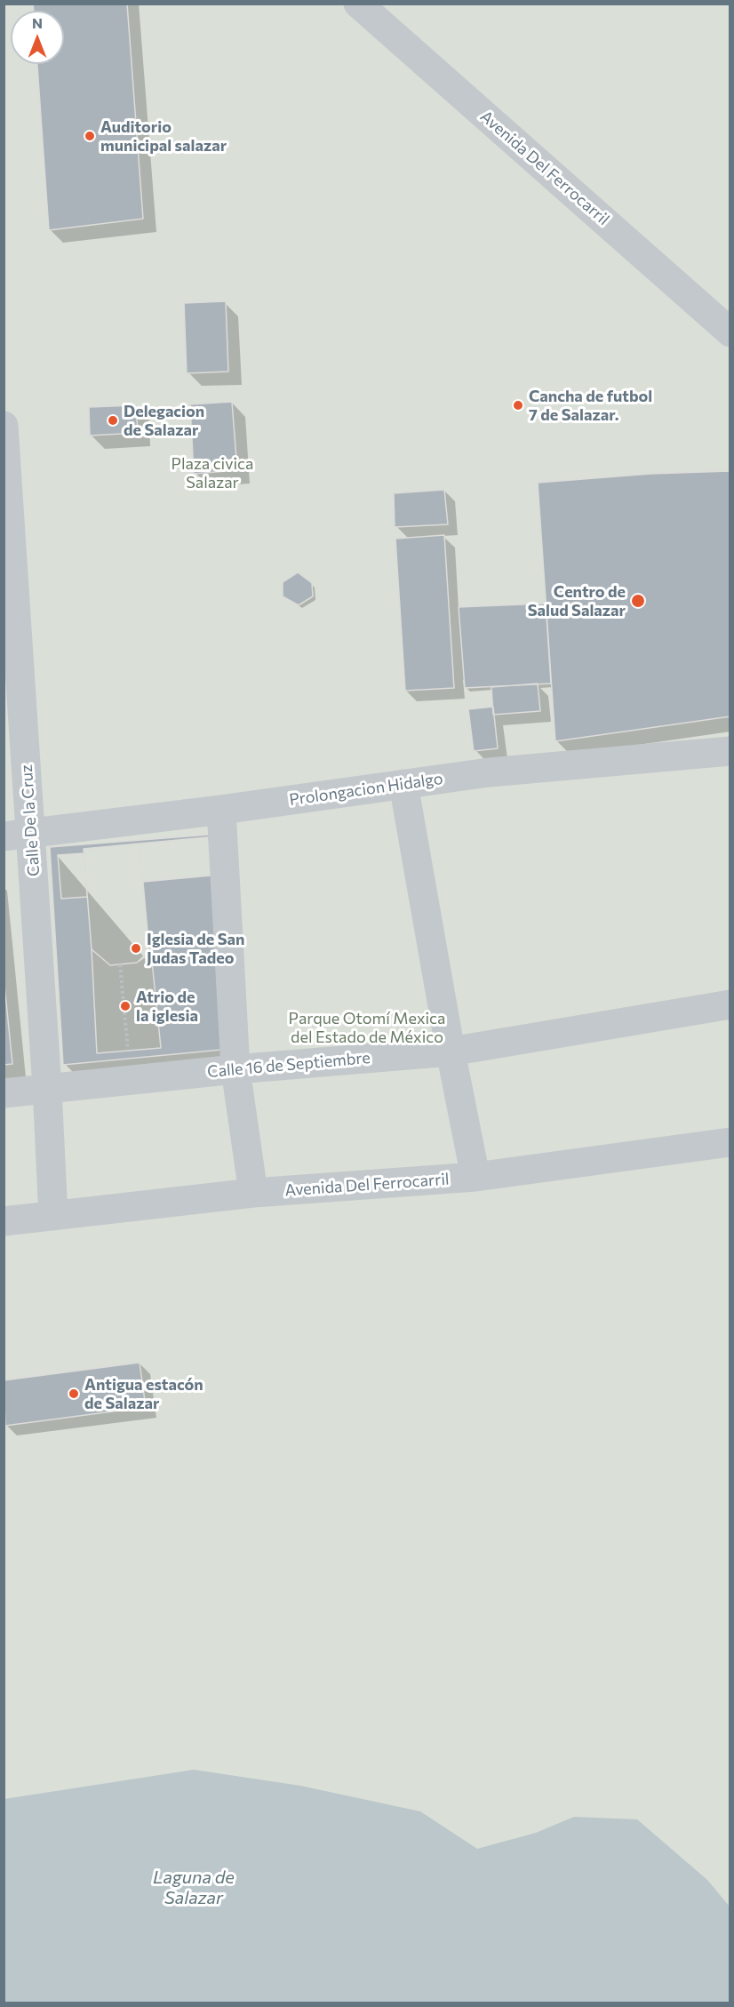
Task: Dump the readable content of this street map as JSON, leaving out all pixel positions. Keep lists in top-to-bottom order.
{
  "streets": {
    "street": [
      "Avenida Del Ferrocarril",
      "Prolongacion Hidalgo",
      "Calle De la Cruz",
      "Calle 16 de Septiembre"
    ]
  },
  "crossings": [
    ["Avenida Del Ferrocarril", "Calle De la Cruz"],
    ["Prolongacion Hidalgo", "Calle De la Cruz"],
    ["Calle De la Cruz", "Calle 16 de Septiembre"]
  ],
  "water": ["Laguna de Salazar"],
  "parks": ["Plaza civica Salazar", "Parque Otomí Mexica del Estado de México"],
  "places": [
    "Auditorio municipal salazar",
    "Cancha de futbol 7 de Salazar.",
    "Delegacion de Salazar",
    "Centro de Salud Salazar",
    "Iglesia de San Judas Tadeo",
    "Atrio de la iglesia",
    "Antigua estacón de Salazar"
  ],
  "north": "top"
}
